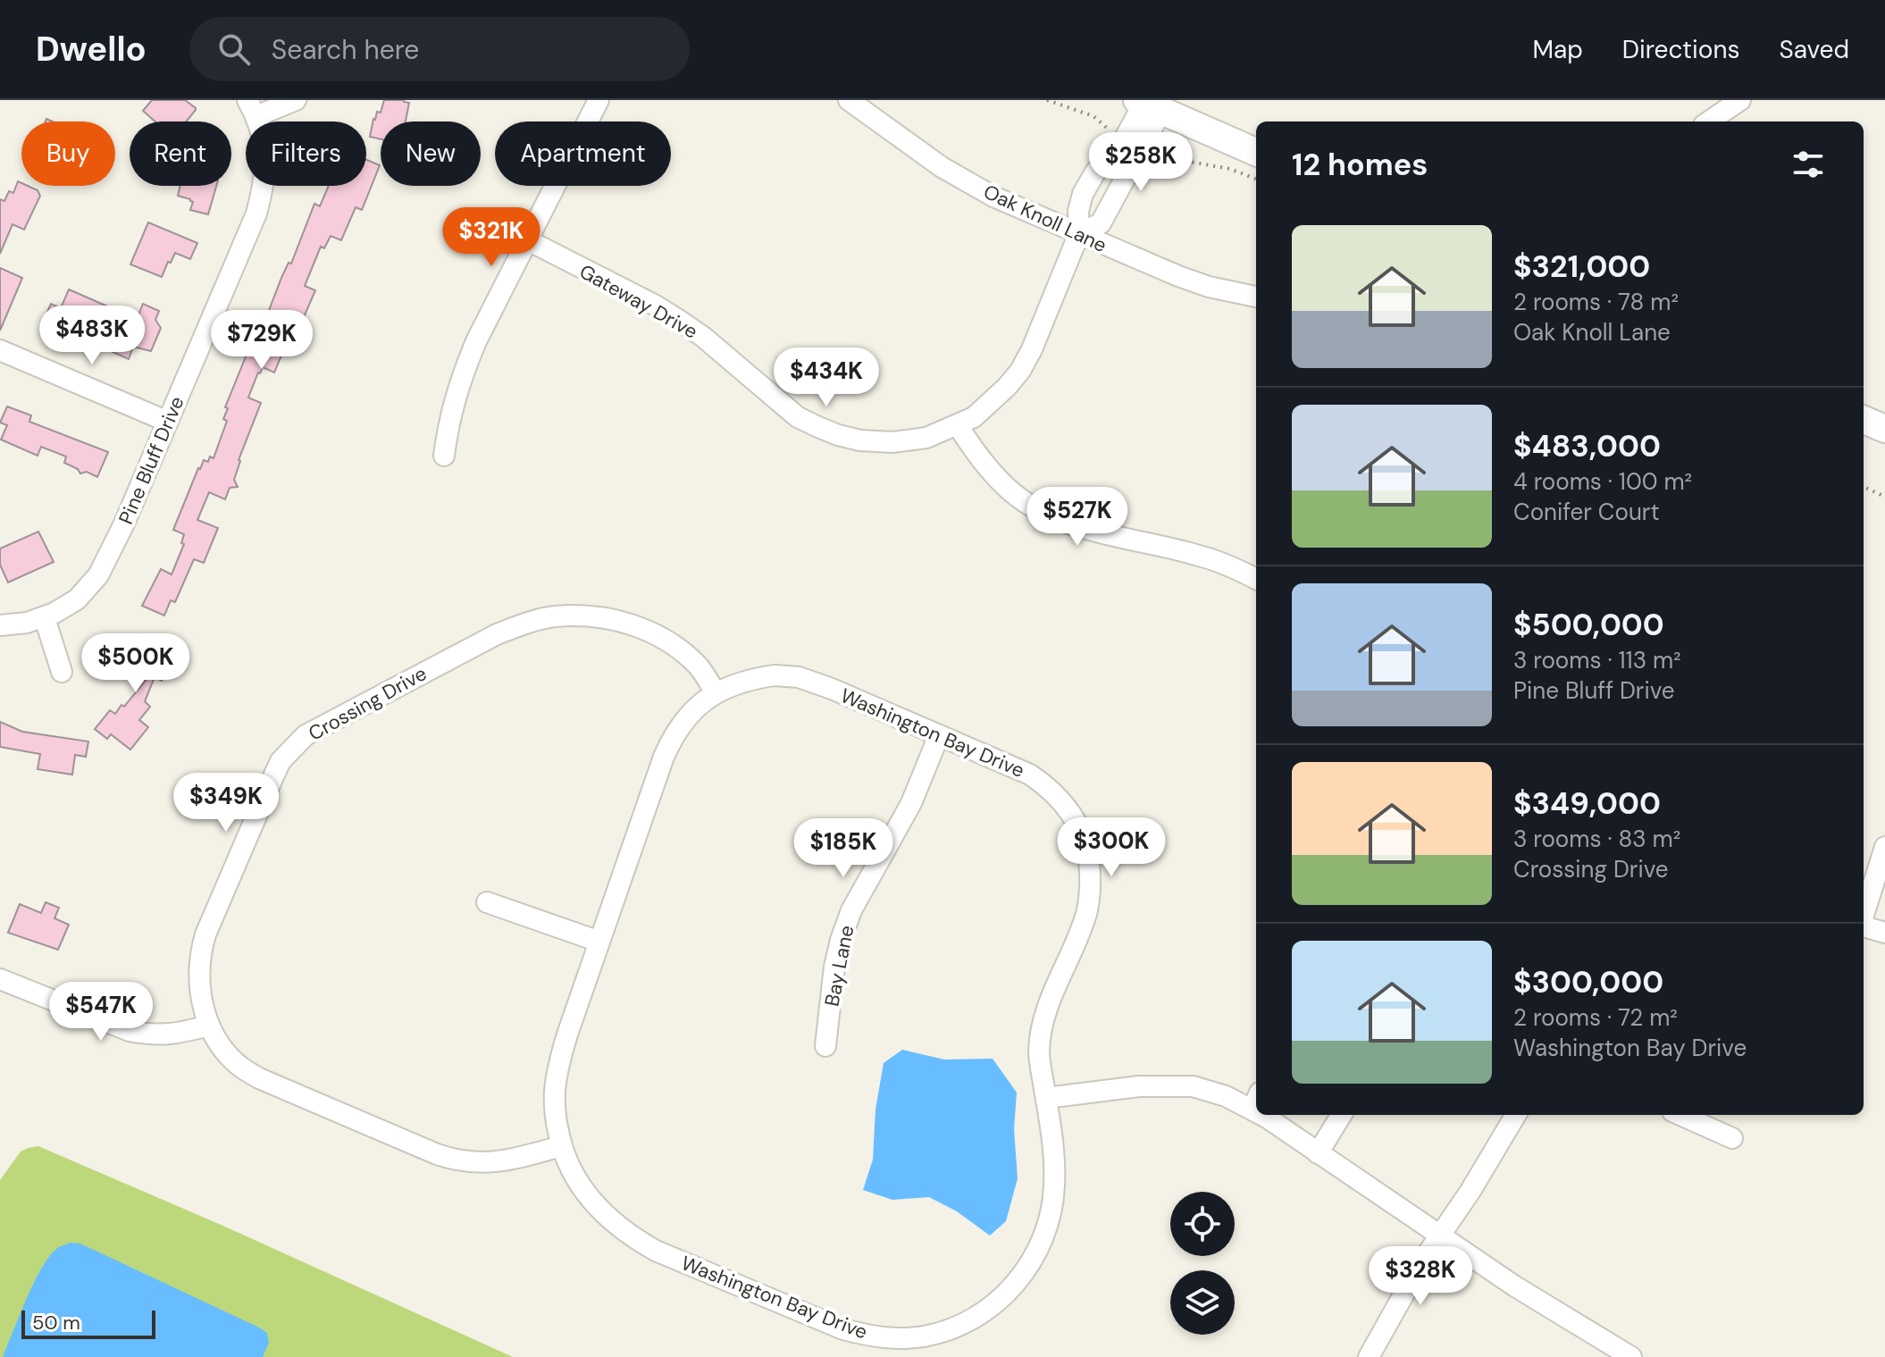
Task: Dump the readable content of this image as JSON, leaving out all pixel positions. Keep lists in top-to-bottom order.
{
  "streets": {
    "street": [
      "Oak Knoll Lane",
      "Gateway Drive",
      "Pine Bluff Drive",
      "Crossing Drive",
      "Washington Bay Drive",
      "Bay Lane"
    ]
  },
  "crossings": [
    ["Oak Knoll Lane", "Gateway Drive"],
    ["Crossing Drive", "Washington Bay Drive"],
    ["Washington Bay Drive", "Bay Lane"]
  ],
  "scale_bar": "50 m",
  "page": {
    "header": "Dwello",
    "search": "Search here",
    "nav": ["Map", "Directions", "Saved"],
    "chip": [
      "Buy",
      "Rent",
      "Filters",
      "New",
      "Apartment"
    ],
    "heading": "12 homes",
    "price": [
      "$258K",
      "$321K",
      "$483K",
      "$729K",
      "$434K",
      "$527K",
      "$500K",
      "$349K",
      "$300K",
      "$185K",
      "$547K",
      "$328K"
    ],
    "list": [
      {
        "name": "$321,000",
        "note": "2 rooms · 78 m² · Oak Knoll Lane"
      },
      {
        "name": "$483,000",
        "note": "4 rooms · 100 m² · Conifer Court"
      },
      {
        "name": "$500,000",
        "note": "3 rooms · 113 m² · Pine Bluff Drive"
      },
      {
        "name": "$349,000",
        "note": "3 rooms · 83 m² · Crossing Drive"
      },
      {
        "name": "$300,000",
        "note": "2 rooms · 72 m² · Washington Bay Drive"
      }
    ],
    "scale": "50 m"
  }
}
